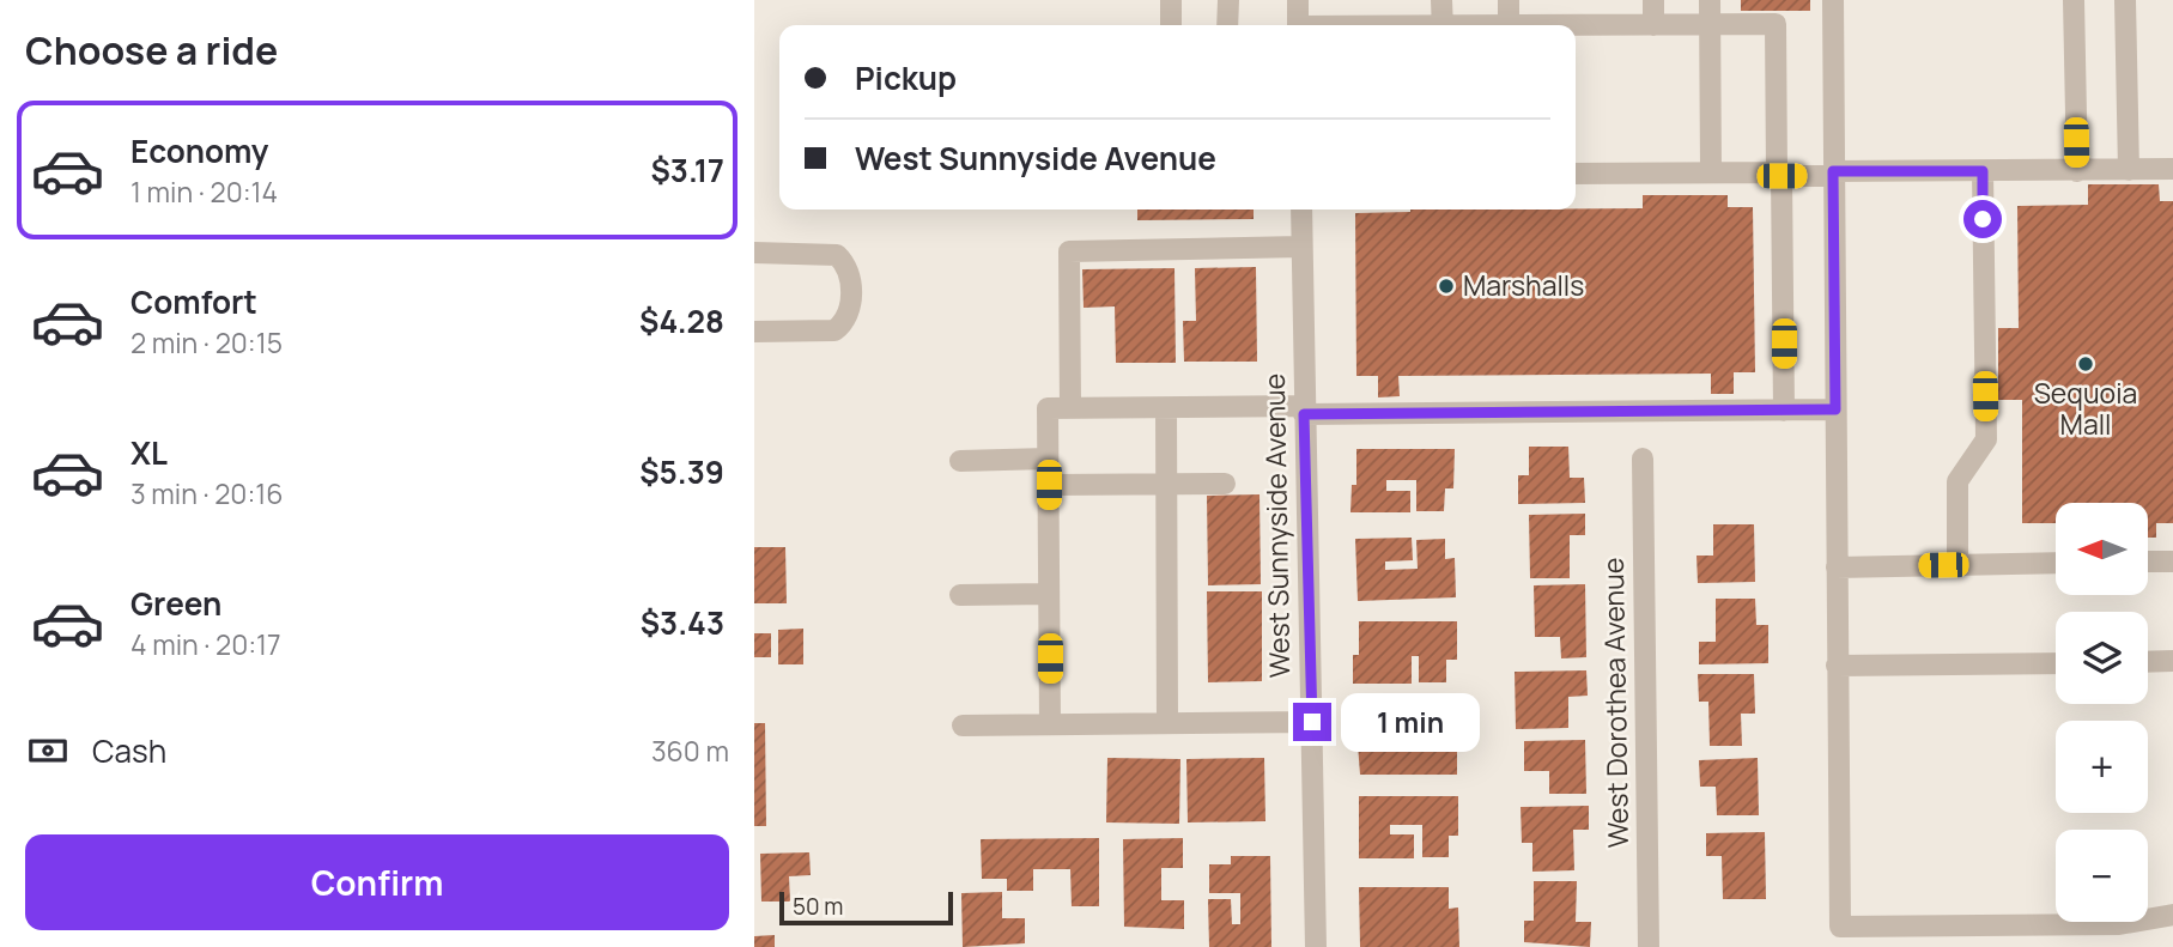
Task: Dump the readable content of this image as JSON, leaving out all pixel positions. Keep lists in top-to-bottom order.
{
  "streets": {
    "street": ["West Sunnyside Avenue", "West Dorothea Avenue"]
  },
  "places": ["Marshalls", "Sequoia Mall"],
  "scale_bar": "50 m",
  "north": "left",
  "page": {
    "heading": "Choose a ride",
    "banner": ["Pickup", "West Sunnyside Avenue"],
    "list": [
      {
        "name": "Economy",
        "note": "1 min · 20:14",
        "value": "$3.17"
      },
      {
        "name": "Comfort",
        "note": "2 min · 20:15",
        "value": "$4.28"
      },
      {
        "name": "XL",
        "note": "3 min · 20:16",
        "value": "$5.39"
      },
      {
        "name": "Green",
        "note": "4 min · 20:17",
        "value": "$3.43"
      }
    ],
    "map_buttons": ["+", "−"],
    "bubble": "1 min",
    "pay": ["Cash", "360 m"],
    "buttons": "Confirm",
    "scale": "50 m"
  }
}
